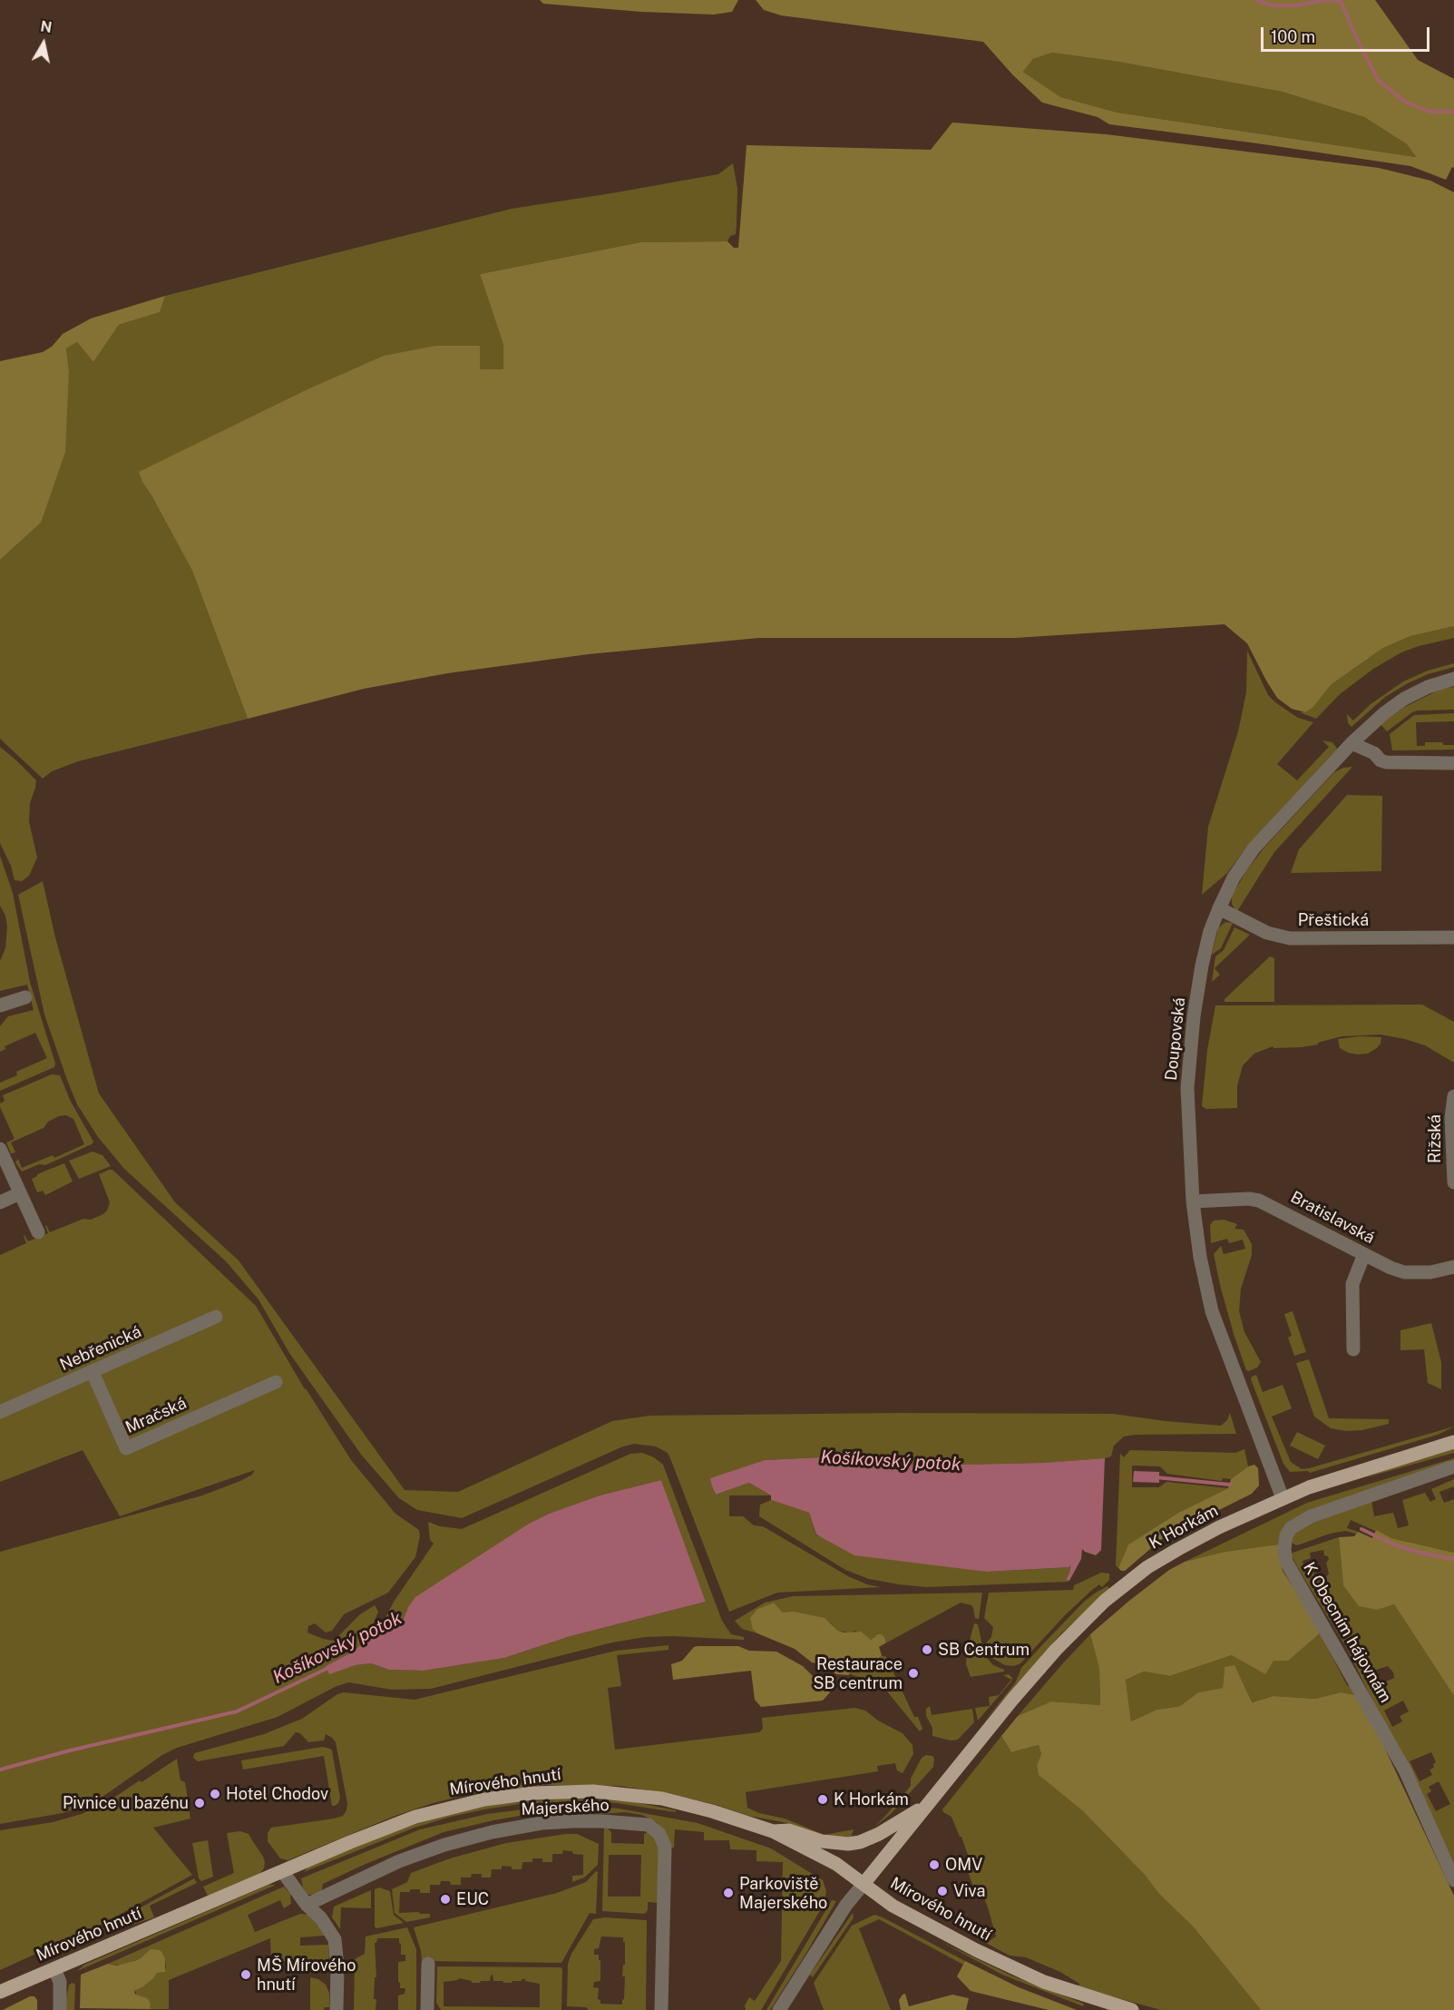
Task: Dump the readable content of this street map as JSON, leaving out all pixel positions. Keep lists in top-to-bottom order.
{
  "streets": {
    "main road": ["K Horkám", "Mírového hnutí"],
    "street": [
      "Přeštická",
      "Doupovská",
      "Rižská",
      "Bratislavská",
      "Nebřenická",
      "Mračská",
      "K Obecním hájovnám",
      "Majerského"
    ]
  },
  "crossings": [
    ["Přeštická", "Doupovská"],
    ["Doupovská", "Bratislavská"],
    ["Doupovská", "K Horkám"],
    ["Nebřenická", "Mračská"],
    ["K Horkám", "Mírového hnutí"]
  ],
  "water": ["Košíkovský potok"],
  "places": [
    "SB Centrum",
    "Restaurace SB centrum",
    "Hotel Chodov",
    "K Horkám",
    "Pivnice u bazénu",
    "OMV",
    "Viva",
    "Parkoviště Majerského",
    "EUC",
    "MŠ Mírového hnutí"
  ],
  "scale_bar": "100 m",
  "north": "top"
}
